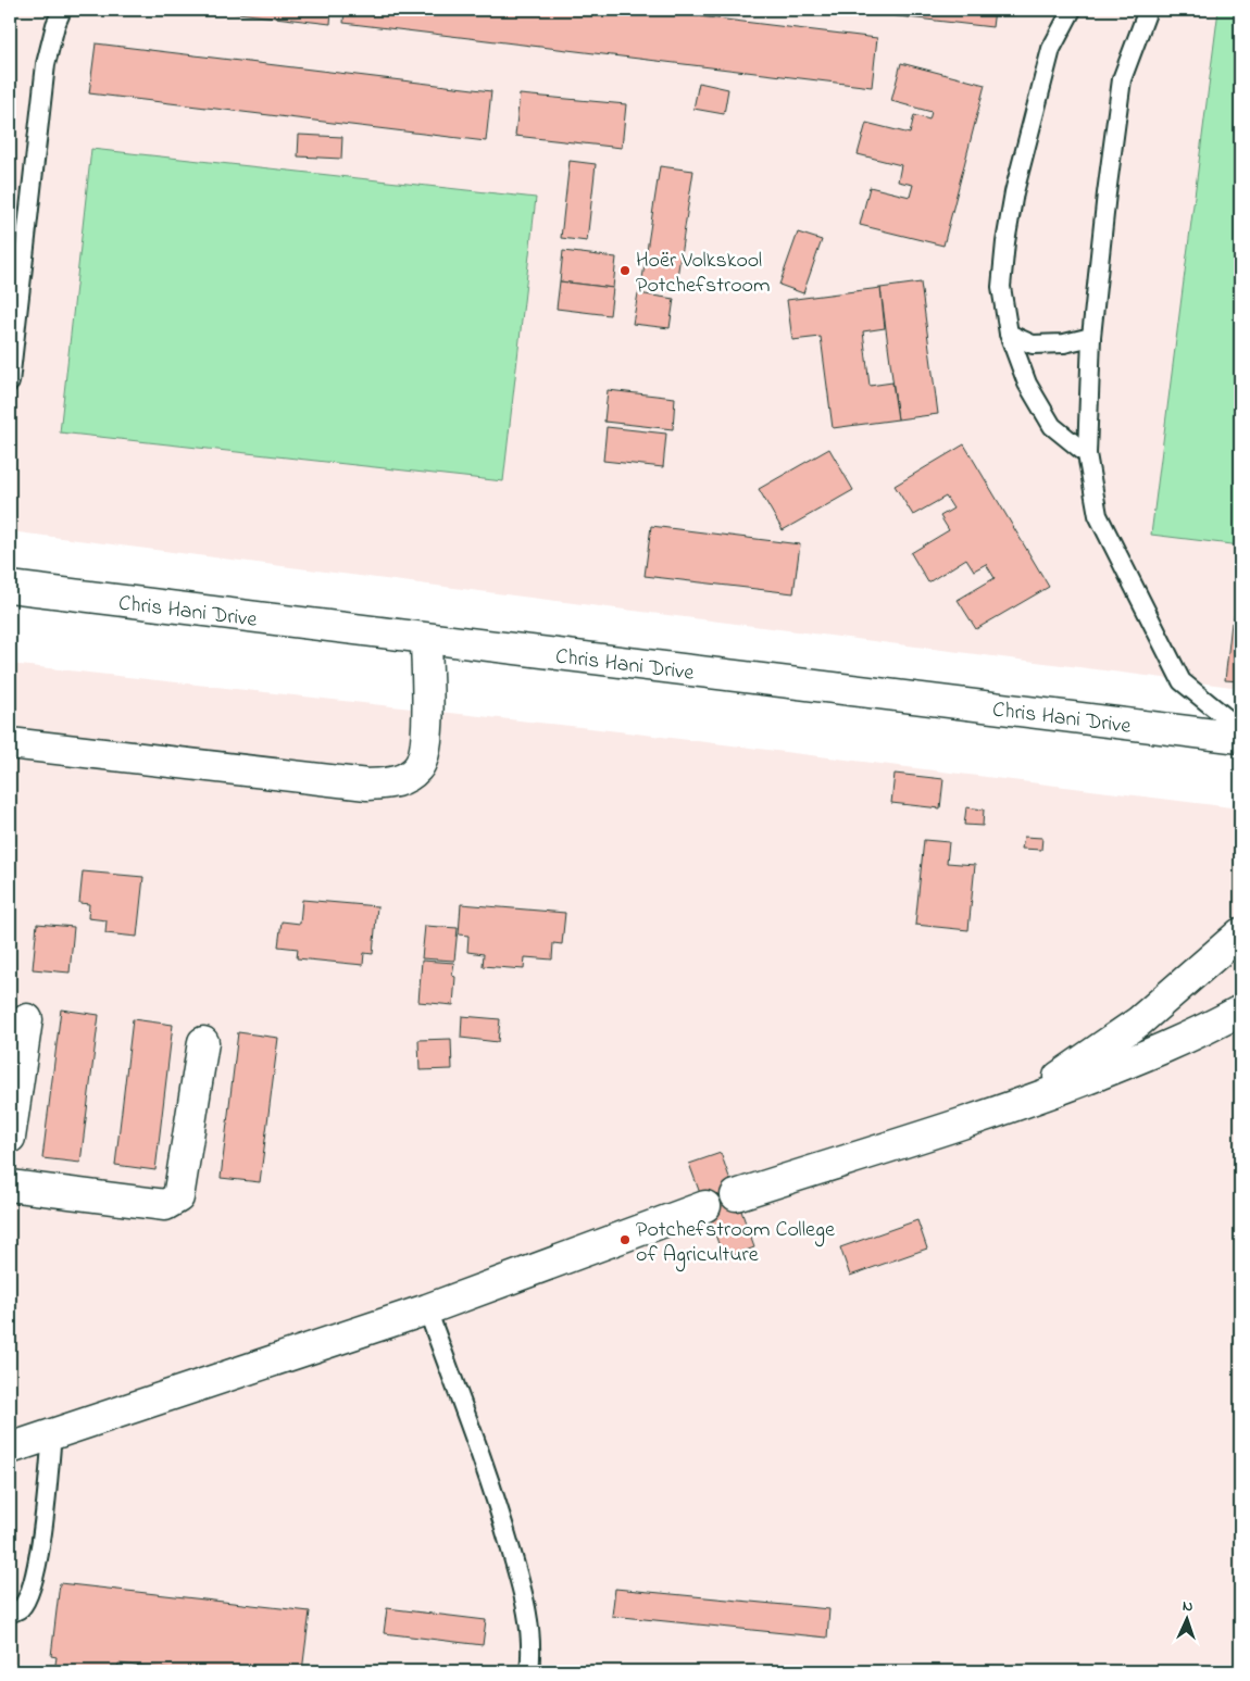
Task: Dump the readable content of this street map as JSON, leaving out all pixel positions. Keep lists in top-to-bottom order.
{
  "streets": {
    "street": ["Chris Hani Drive"]
  },
  "places": ["Hoër Volkskool Potchefstroom", "Potchefstroom College of Agriculture"],
  "north": "top"
}
